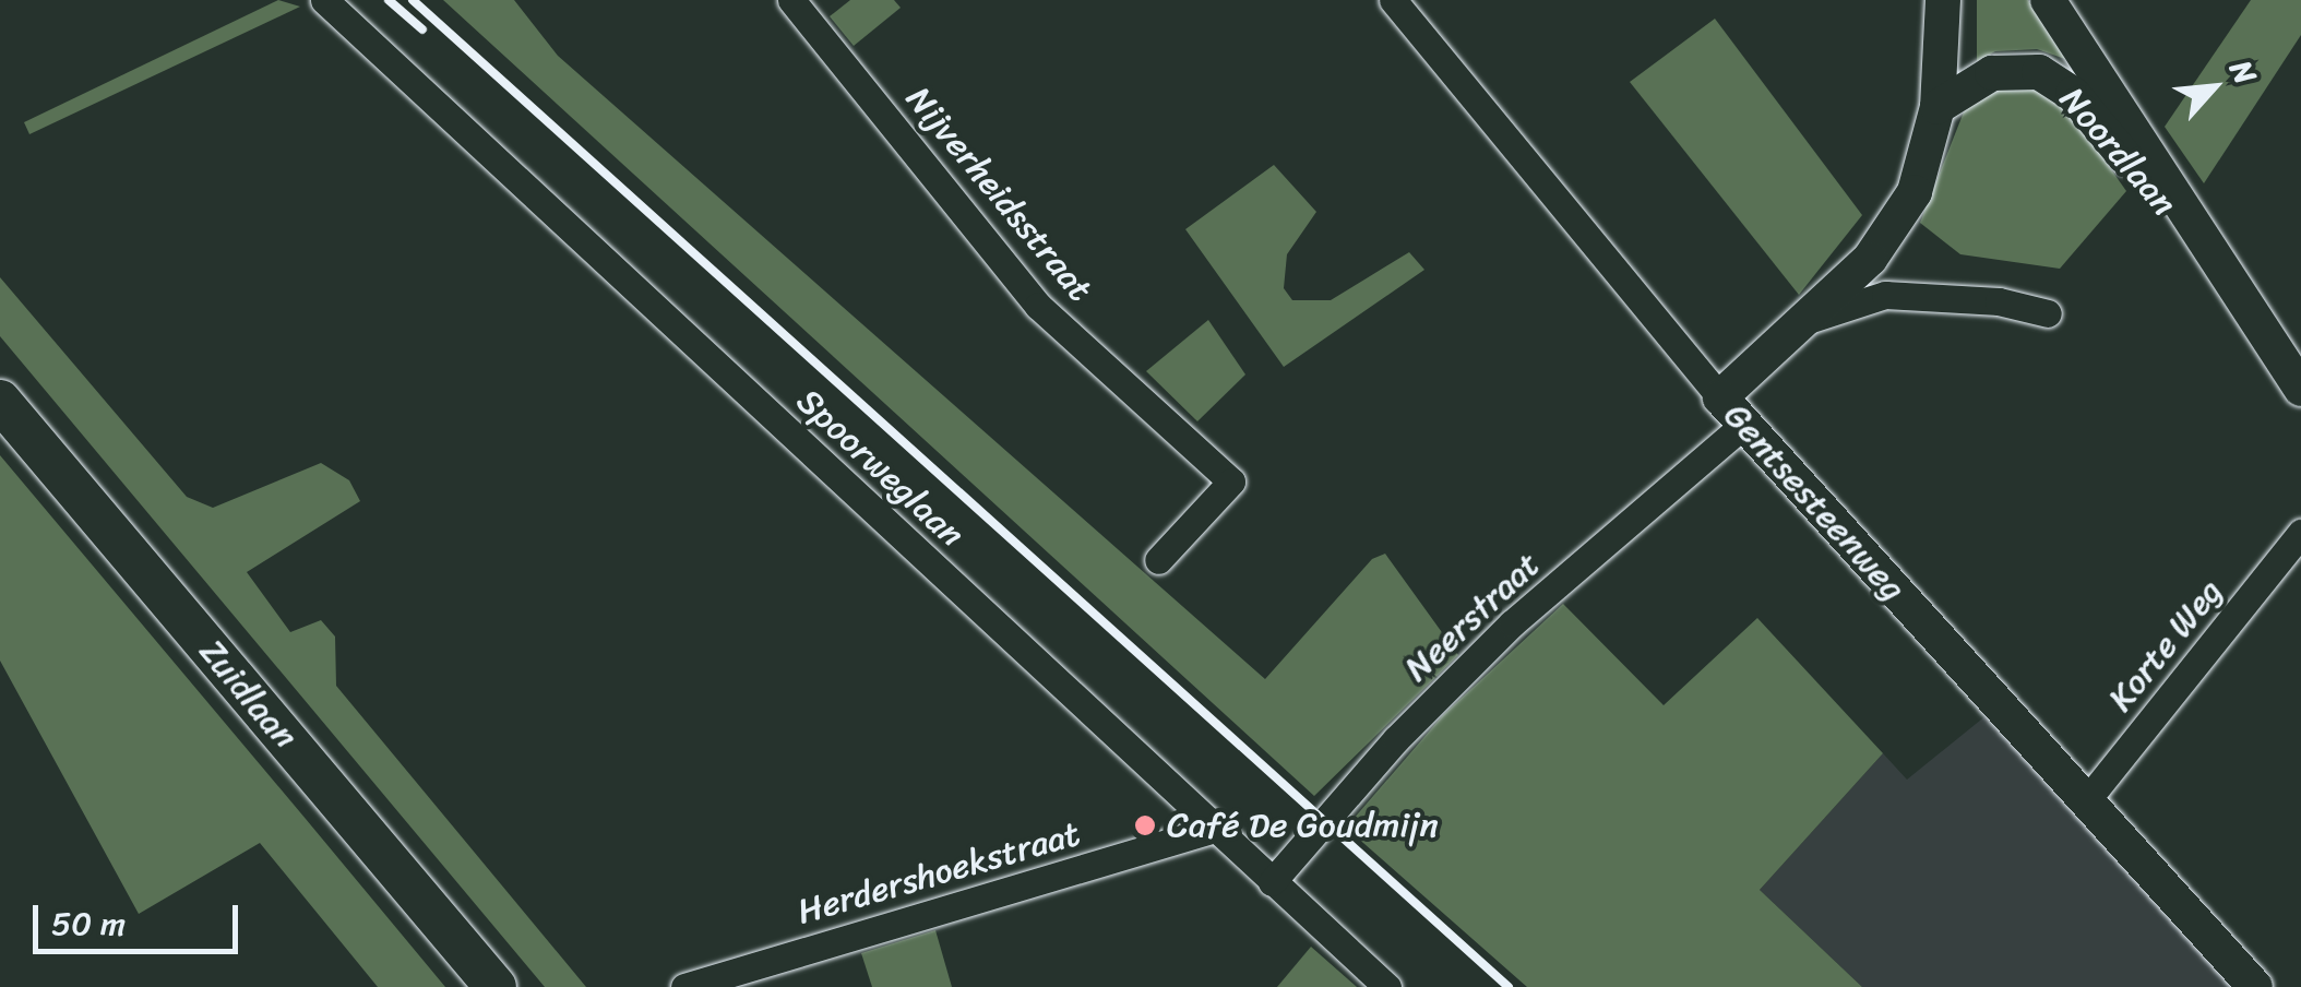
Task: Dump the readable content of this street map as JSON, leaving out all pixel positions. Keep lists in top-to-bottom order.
{
  "streets": {
    "main road": ["Zuidlaan"],
    "street": [
      "Noordlaan",
      "Nijverheidsstraat",
      "Spoorweglaan",
      "Gentsesteenweg",
      "Neerstraat",
      "Korte Weg",
      "Herdershoekstraat"
    ]
  },
  "crossings": [
    ["Spoorweglaan", "Neerstraat"],
    ["Spoorweglaan", "Herdershoekstraat"],
    ["Gentsesteenweg", "Neerstraat"],
    ["Gentsesteenweg", "Korte Weg"]
  ],
  "places": ["Café De Goudmijn"],
  "scale_bar": "50 m",
  "north": "top right"
}
